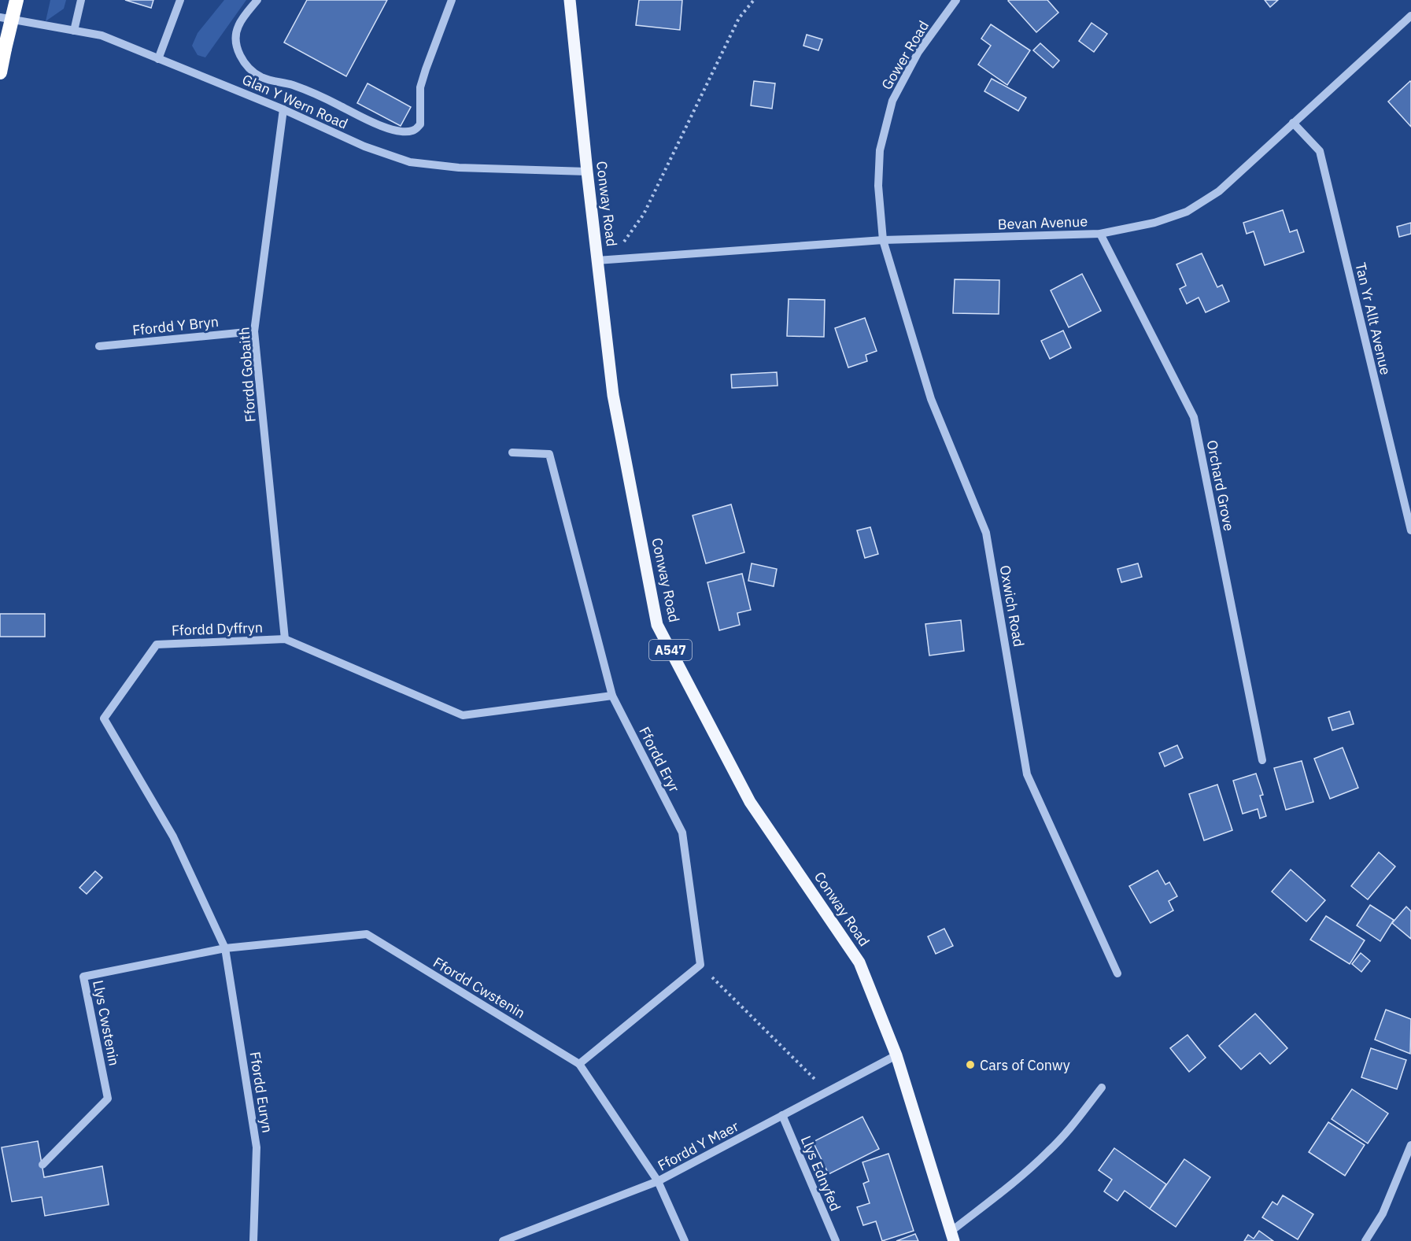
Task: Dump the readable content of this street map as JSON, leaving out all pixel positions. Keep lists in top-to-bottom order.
{
  "streets": {
    "main road": ["Conway Road", "A547"],
    "street": [
      "Gower Road",
      "Glan Y Wern Road",
      "Bevan Avenue",
      "Tan Yr Allt Avenue",
      "Ffordd Y Bryn",
      "Ffordd Gobaith",
      "Orchard Grove",
      "Oxwich Road",
      "Ffordd Dyffryn",
      "Ffordd Eryr",
      "Ffordd Cwstenin",
      "Llys Cwstenin",
      "Ffordd Euryn",
      "Ffordd Y Maer",
      "Llys Ednyfed"
    ]
  },
  "crossings": [
    ["Gower Road", "Bevan Avenue"],
    ["Gower Road", "Oxwich Road"],
    ["Glan Y Wern Road", "Conway Road"],
    ["Glan Y Wern Road", "Ffordd Gobaith"],
    ["Conway Road", "Bevan Avenue"],
    ["Conway Road", "Ffordd Y Maer"],
    ["Bevan Avenue", "Tan Yr Allt Avenue"],
    ["Bevan Avenue", "Orchard Grove"],
    ["Bevan Avenue", "Oxwich Road"],
    ["Ffordd Y Bryn", "Ffordd Gobaith"],
    ["Ffordd Gobaith", "Ffordd Dyffryn"],
    ["Ffordd Dyffryn", "Ffordd Eryr"],
    ["Ffordd Dyffryn", "Ffordd Cwstenin"],
    ["Ffordd Dyffryn", "Llys Cwstenin"],
    ["Ffordd Dyffryn", "Ffordd Euryn"],
    ["Ffordd Cwstenin", "Llys Cwstenin"],
    ["Ffordd Cwstenin", "Ffordd Euryn"],
    ["Ffordd Cwstenin", "Ffordd Y Maer"],
    ["Llys Cwstenin", "Ffordd Euryn"],
    ["Ffordd Y Maer", "Llys Ednyfed"]
  ],
  "places": ["Cars of Conwy"]
}
